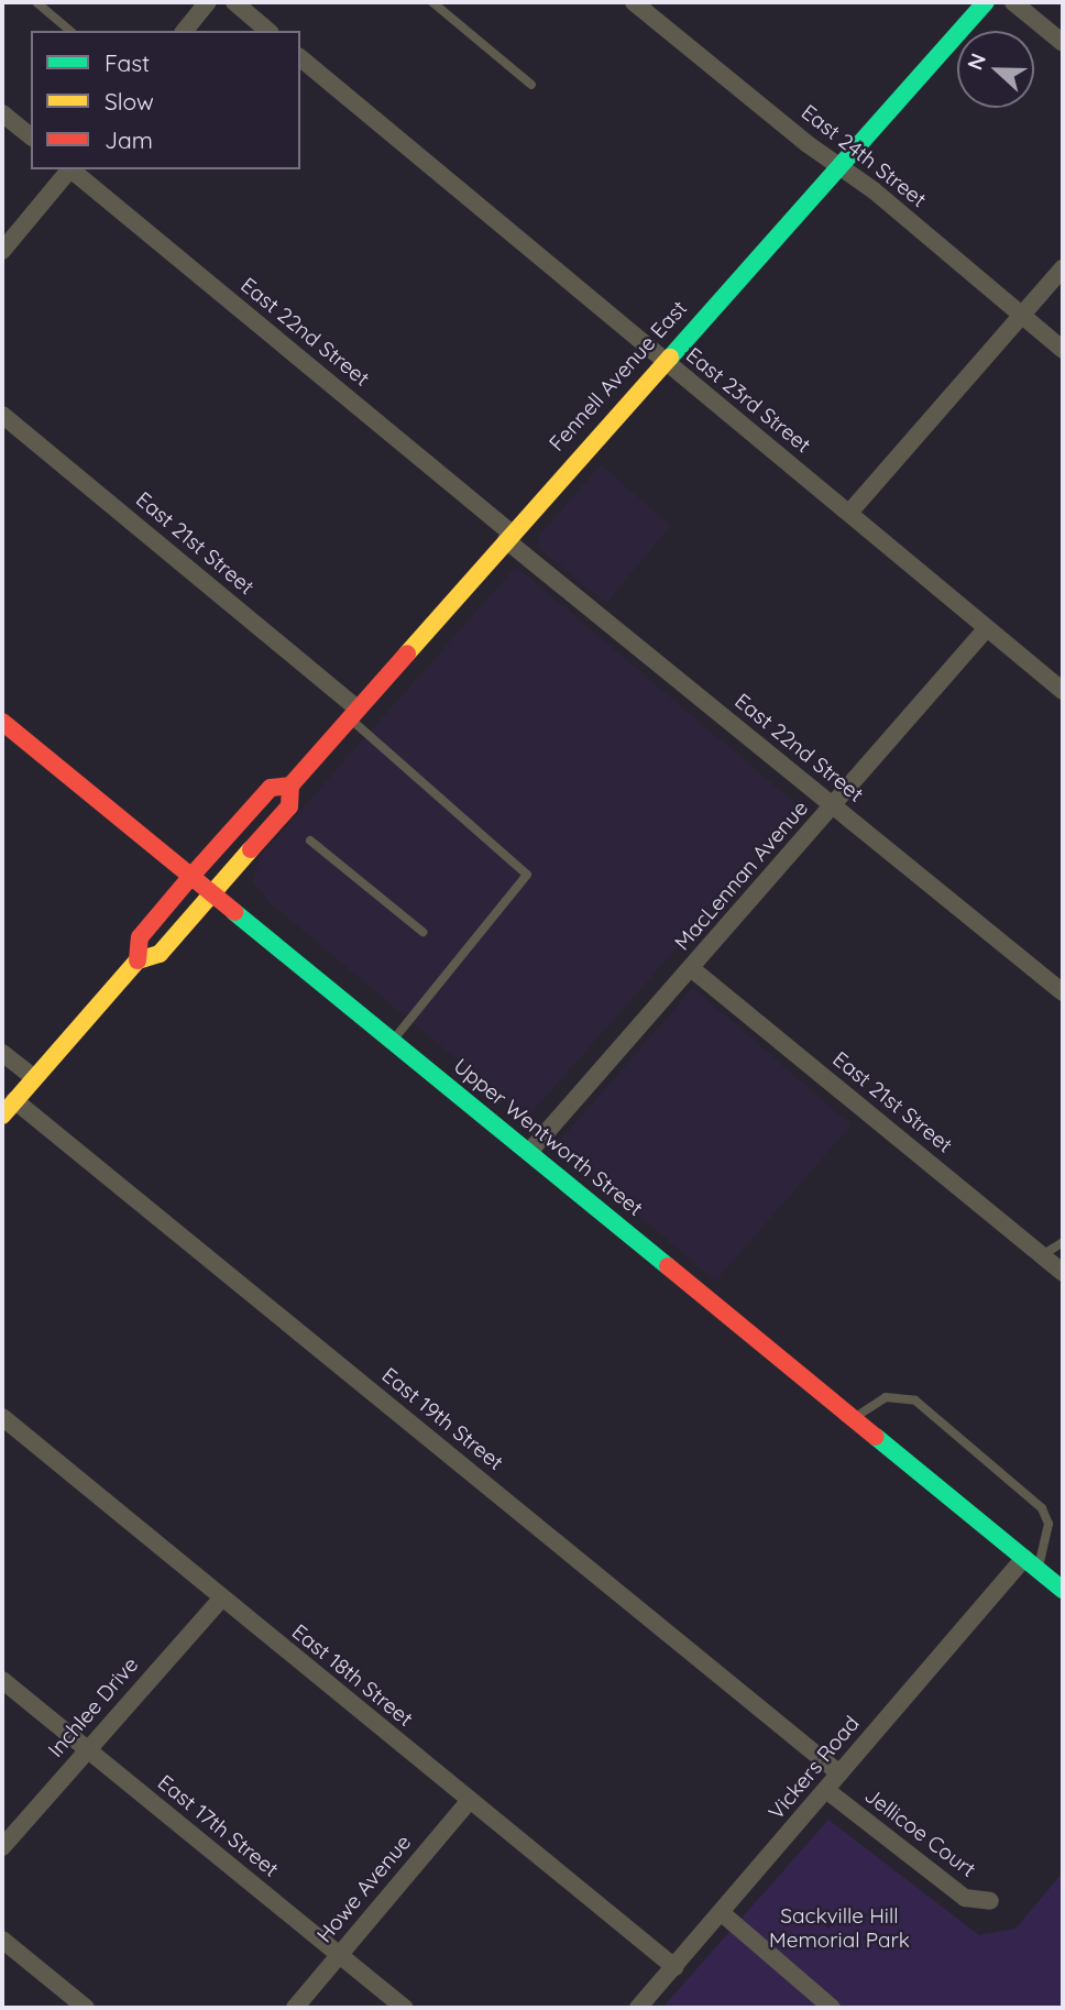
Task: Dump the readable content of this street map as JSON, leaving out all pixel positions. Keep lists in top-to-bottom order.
{
  "streets": {
    "main road": ["Fennell Avenue East", "Upper Wentworth Street"],
    "street": [
      "East 24th Street",
      "East 22nd Street",
      "East 23rd Street",
      "East 21st Street",
      "MacLennan Avenue",
      "East 19th Street",
      "East 18th Street",
      "Inchlee Drive",
      "Vickers Road",
      "East 17th Street",
      "Jellicoe Court",
      "Howe Avenue"
    ]
  },
  "crossings": [
    ["East 24th Street", "Fennell Avenue East"],
    ["East 22nd Street", "Fennell Avenue East"],
    ["East 22nd Street", "MacLennan Avenue"],
    ["Fennell Avenue East", "East 23rd Street"],
    ["Fennell Avenue East", "East 21st Street"],
    ["Fennell Avenue East", "Upper Wentworth Street"],
    ["Fennell Avenue East", "East 19th Street"],
    ["East 23rd Street", "MacLennan Avenue"],
    ["East 21st Street", "MacLennan Avenue"],
    ["MacLennan Avenue", "Upper Wentworth Street"],
    ["Upper Wentworth Street", "Vickers Road"],
    ["East 19th Street", "Vickers Road"],
    ["East 18th Street", "Inchlee Drive"],
    ["East 18th Street", "Vickers Road"],
    ["East 18th Street", "Howe Avenue"],
    ["Inchlee Drive", "East 17th Street"],
    ["Vickers Road", "Jellicoe Court"],
    ["East 17th Street", "Howe Avenue"]
  ],
  "parks": ["Sackville Hill Memorial Park"],
  "legend": ["Fast", "Slow", "Jam"],
  "north": "left"
}
